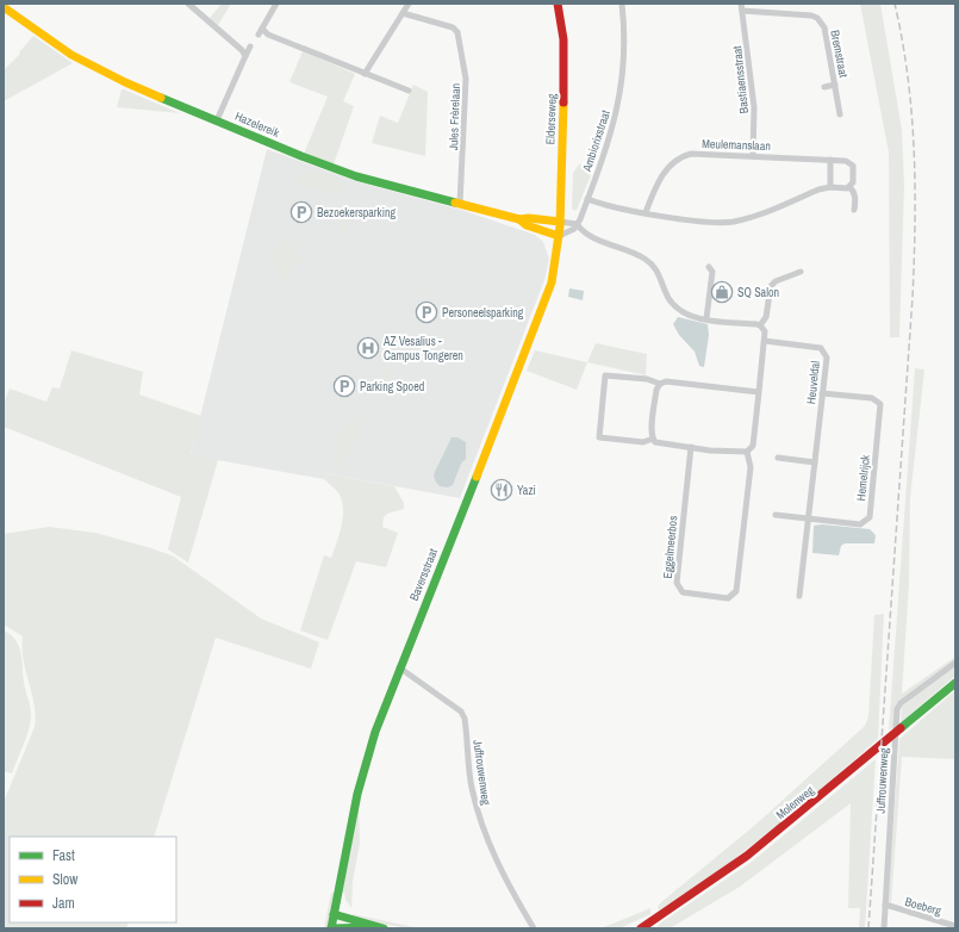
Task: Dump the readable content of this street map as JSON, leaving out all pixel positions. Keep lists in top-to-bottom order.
{
  "streets": {
    "main road": [
      "Elderseweg",
      "Hazelereik",
      "Baversstraat",
      "Molenweg"
    ],
    "street": [
      "Bremstraat",
      "Bastiaensstraat",
      "Jules Frèrelaan",
      "Ambiorixstraat",
      "Meulemanslaan",
      "Heuveldal",
      "Hemelrijck",
      "Eggelmeerbos",
      "Juffrouwenweg",
      "Boeberg"
    ]
  },
  "crossings": [
    ["Bremstraat", "Bastiaensstraat"],
    ["Bastiaensstraat", "Meulemanslaan"],
    ["Jules Frèrelaan", "Hazelereik"],
    ["Elderseweg", "Hazelereik"],
    ["Elderseweg", "Baversstraat"],
    ["Hazelereik", "Baversstraat"],
    ["Heuveldal", "Hemelrijck"],
    ["Baversstraat", "Juffrouwenweg"],
    ["Juffrouwenweg", "Boeberg"]
  ],
  "places": {
    "parking": ["Bezoekersparking", "Personeelsparking", "Parking Spoed"],
    "shop": ["SQ Salon"],
    "hospital": ["AZ Vesalius - Campus Tongeren"],
    "restaurant": ["Yazi"]
  },
  "legend": ["Fast", "Slow", "Jam"]
}
